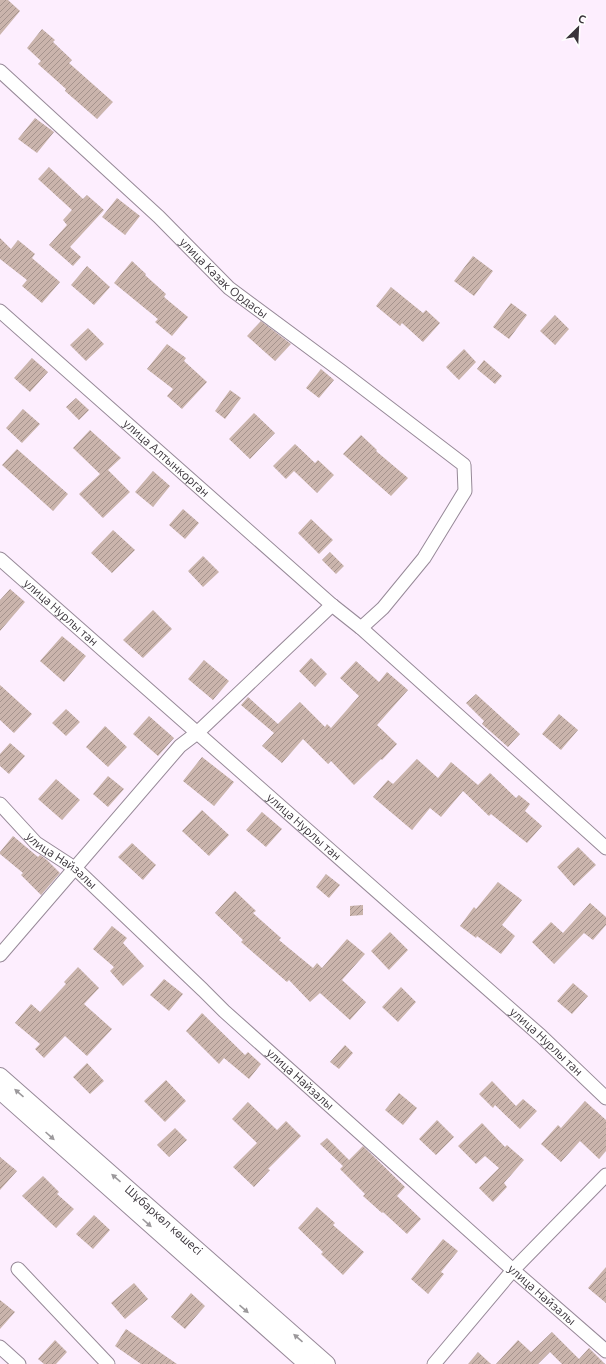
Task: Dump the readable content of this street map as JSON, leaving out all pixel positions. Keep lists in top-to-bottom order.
{
  "streets": {
    "street": [
      "улица Казак Ордасы",
      "улица Алтынкорган",
      "улица Нурлы тан",
      "улица Найзалы",
      "Шұбаркөл көшесі"
    ]
  },
  "crossings": [
    ["улица Казак Ордасы", "улица Алтынкорган"]
  ],
  "north": "top right"
}
